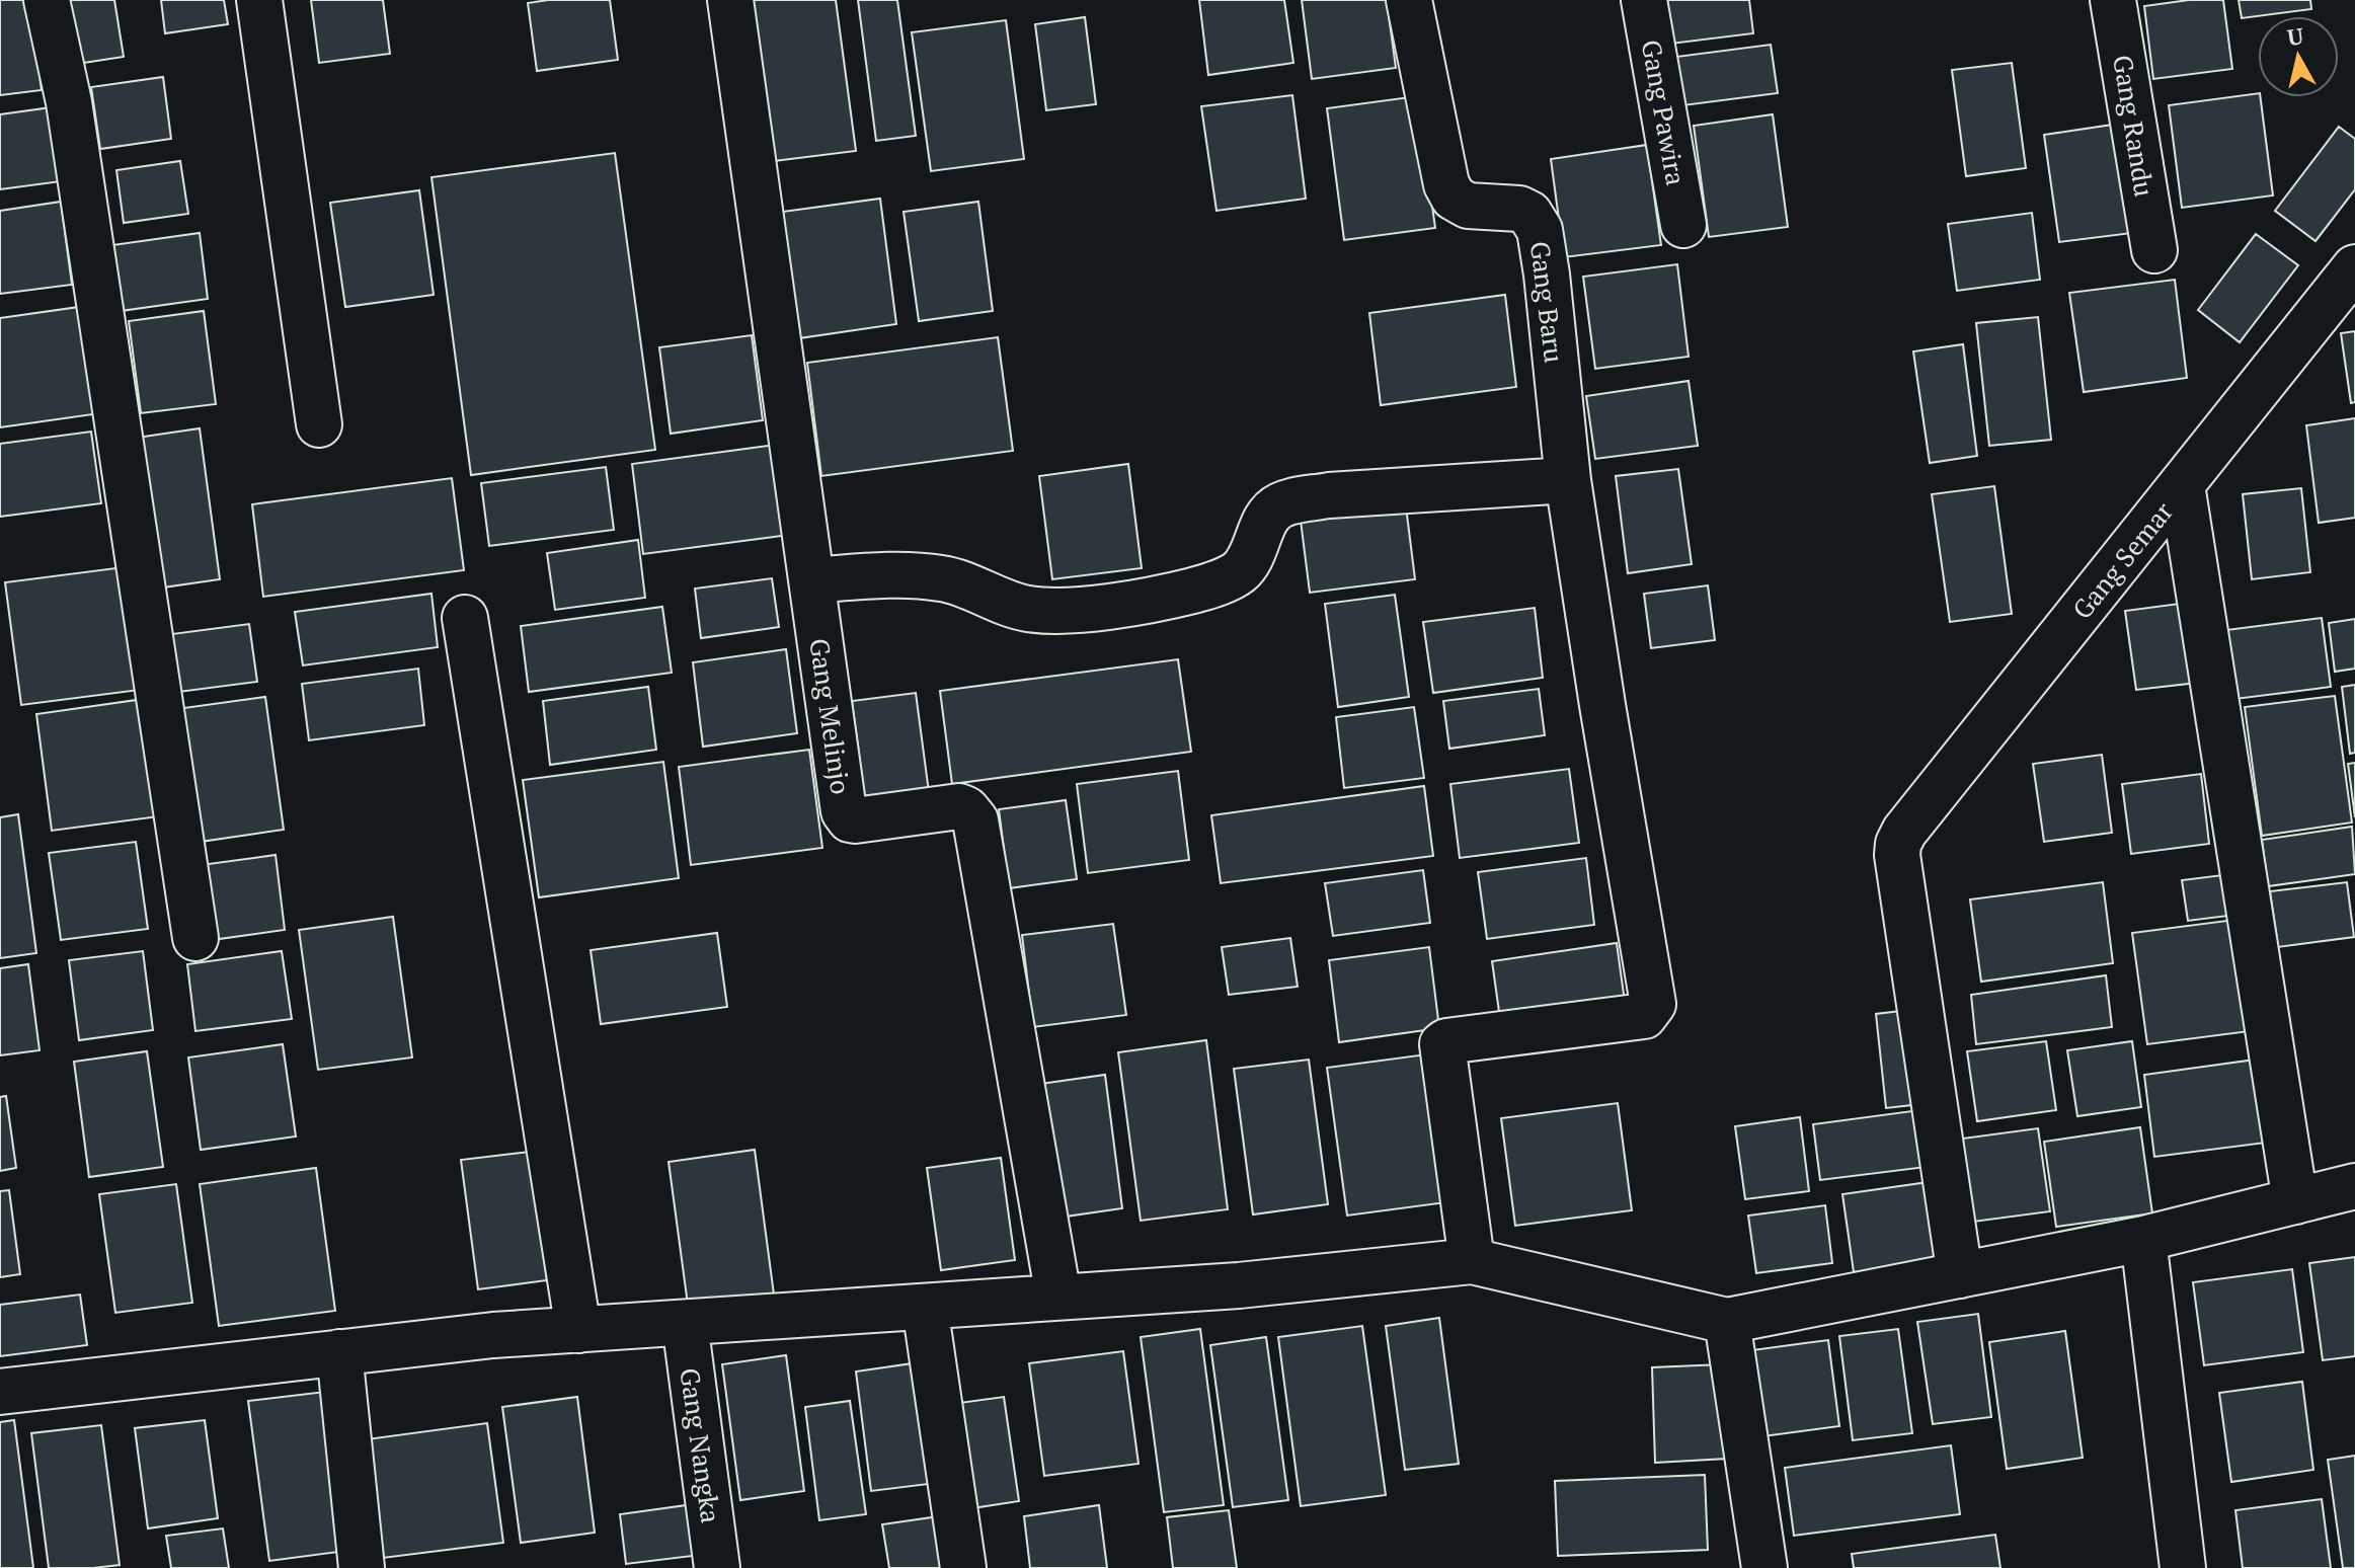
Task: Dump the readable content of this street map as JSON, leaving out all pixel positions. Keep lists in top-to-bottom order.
{
  "streets": {
    "street": [
      "Gang Pawira",
      "Gang Randu",
      "Gang Baru",
      "Gang Semar",
      "Gang Melinjo",
      "Gang Nangka"
    ]
  },
  "north": "top"
}
